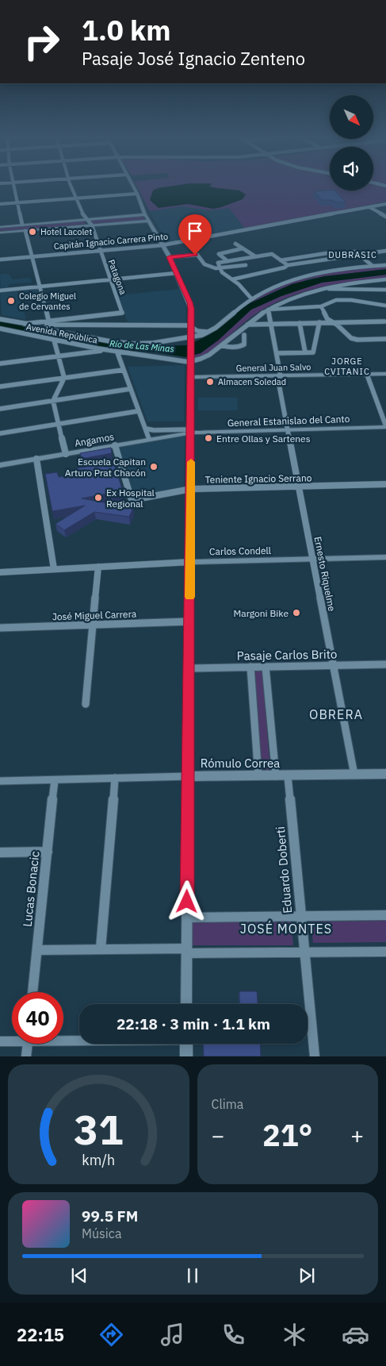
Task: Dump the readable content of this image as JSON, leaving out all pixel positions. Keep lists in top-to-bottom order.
{
  "streets": {
    "street": [
      "Capitán Ignacio Carrera Pinto",
      "Patagona",
      "Avenida República",
      "General Juan Salvo",
      "General Estanislao del Canto",
      "Angamos",
      "Teniente Ignacio Serrano",
      "Carlos Condell",
      "Ernesto Riquelme",
      "José Miguel Carrera",
      "Pasaje Carlos Brito",
      "Rómulo Correa",
      "Eduardo Doberti",
      "Lucas Bonacic"
    ]
  },
  "crossings": [
    ["Capitán Ignacio Carrera Pinto", "Patagona"],
    ["Patagona", "Avenida República"],
    ["Avenida República", "General Juan Salvo"],
    ["General Juan Salvo", "Ernesto Riquelme"],
    ["General Estanislao del Canto", "Angamos"],
    ["General Estanislao del Canto", "Ernesto Riquelme"],
    ["Angamos", "Teniente Ignacio Serrano"],
    ["Teniente Ignacio Serrano", "Ernesto Riquelme"],
    ["Carlos Condell", "Ernesto Riquelme"],
    ["Ernesto Riquelme", "Pasaje Carlos Brito"],
    ["Ernesto Riquelme", "Rómulo Correa"],
    ["Rómulo Correa", "Eduardo Doberti"],
    ["Rómulo Correa", "Lucas Bonacic"]
  ],
  "districts": [
    "DUBRASIC",
    "JORGE CVITANIC",
    "OBRERA",
    "JOSÉ MONTES"
  ],
  "water": ["Río de Las Minas"],
  "places": [
    "Hotel Lacolet",
    "Colegio Miguel de Cervantes",
    "Almacen Soledad",
    "Entre Ollas y Sartenes",
    "Escuela Capitan Arturo Prat Chacón",
    "Ex Hospital Regional",
    "Margoni Bike"
  ],
  "north": "bottom right",
  "page": {
    "turn": ["1.0 km", "Pasaje José Ignacio Zenteno"],
    "limit": "40",
    "trip": "22:18 · 3 min · 1.1 km",
    "tile": "Clima",
    "heat": ["−", "21°", "+"],
    "song": ["99.5 FM", "Música"],
    "tabs": "22:15",
    "gauge": ["31", "km/h"]
  }
}
